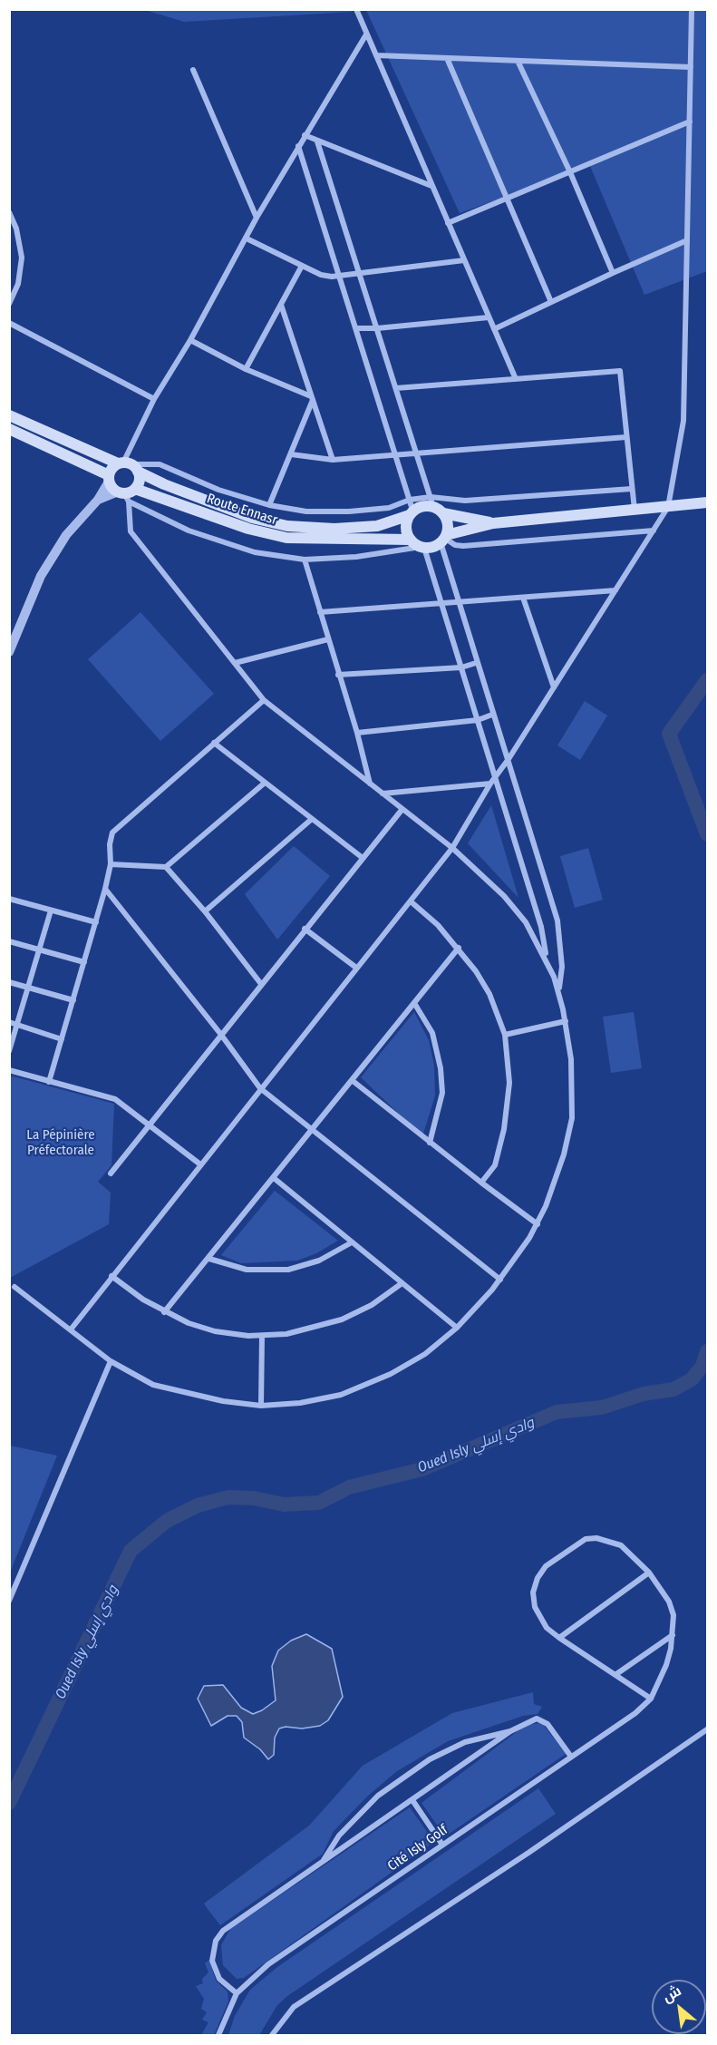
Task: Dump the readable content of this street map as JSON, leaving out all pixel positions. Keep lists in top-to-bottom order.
{
  "streets": {
    "main road": ["Route Ennasr"],
    "street": ["Cité Isly Golf"]
  },
  "water": ["Oued Isly وادي إسلي"],
  "parks": ["La Pépinière Préfectorale"],
  "north": "top left"
}
